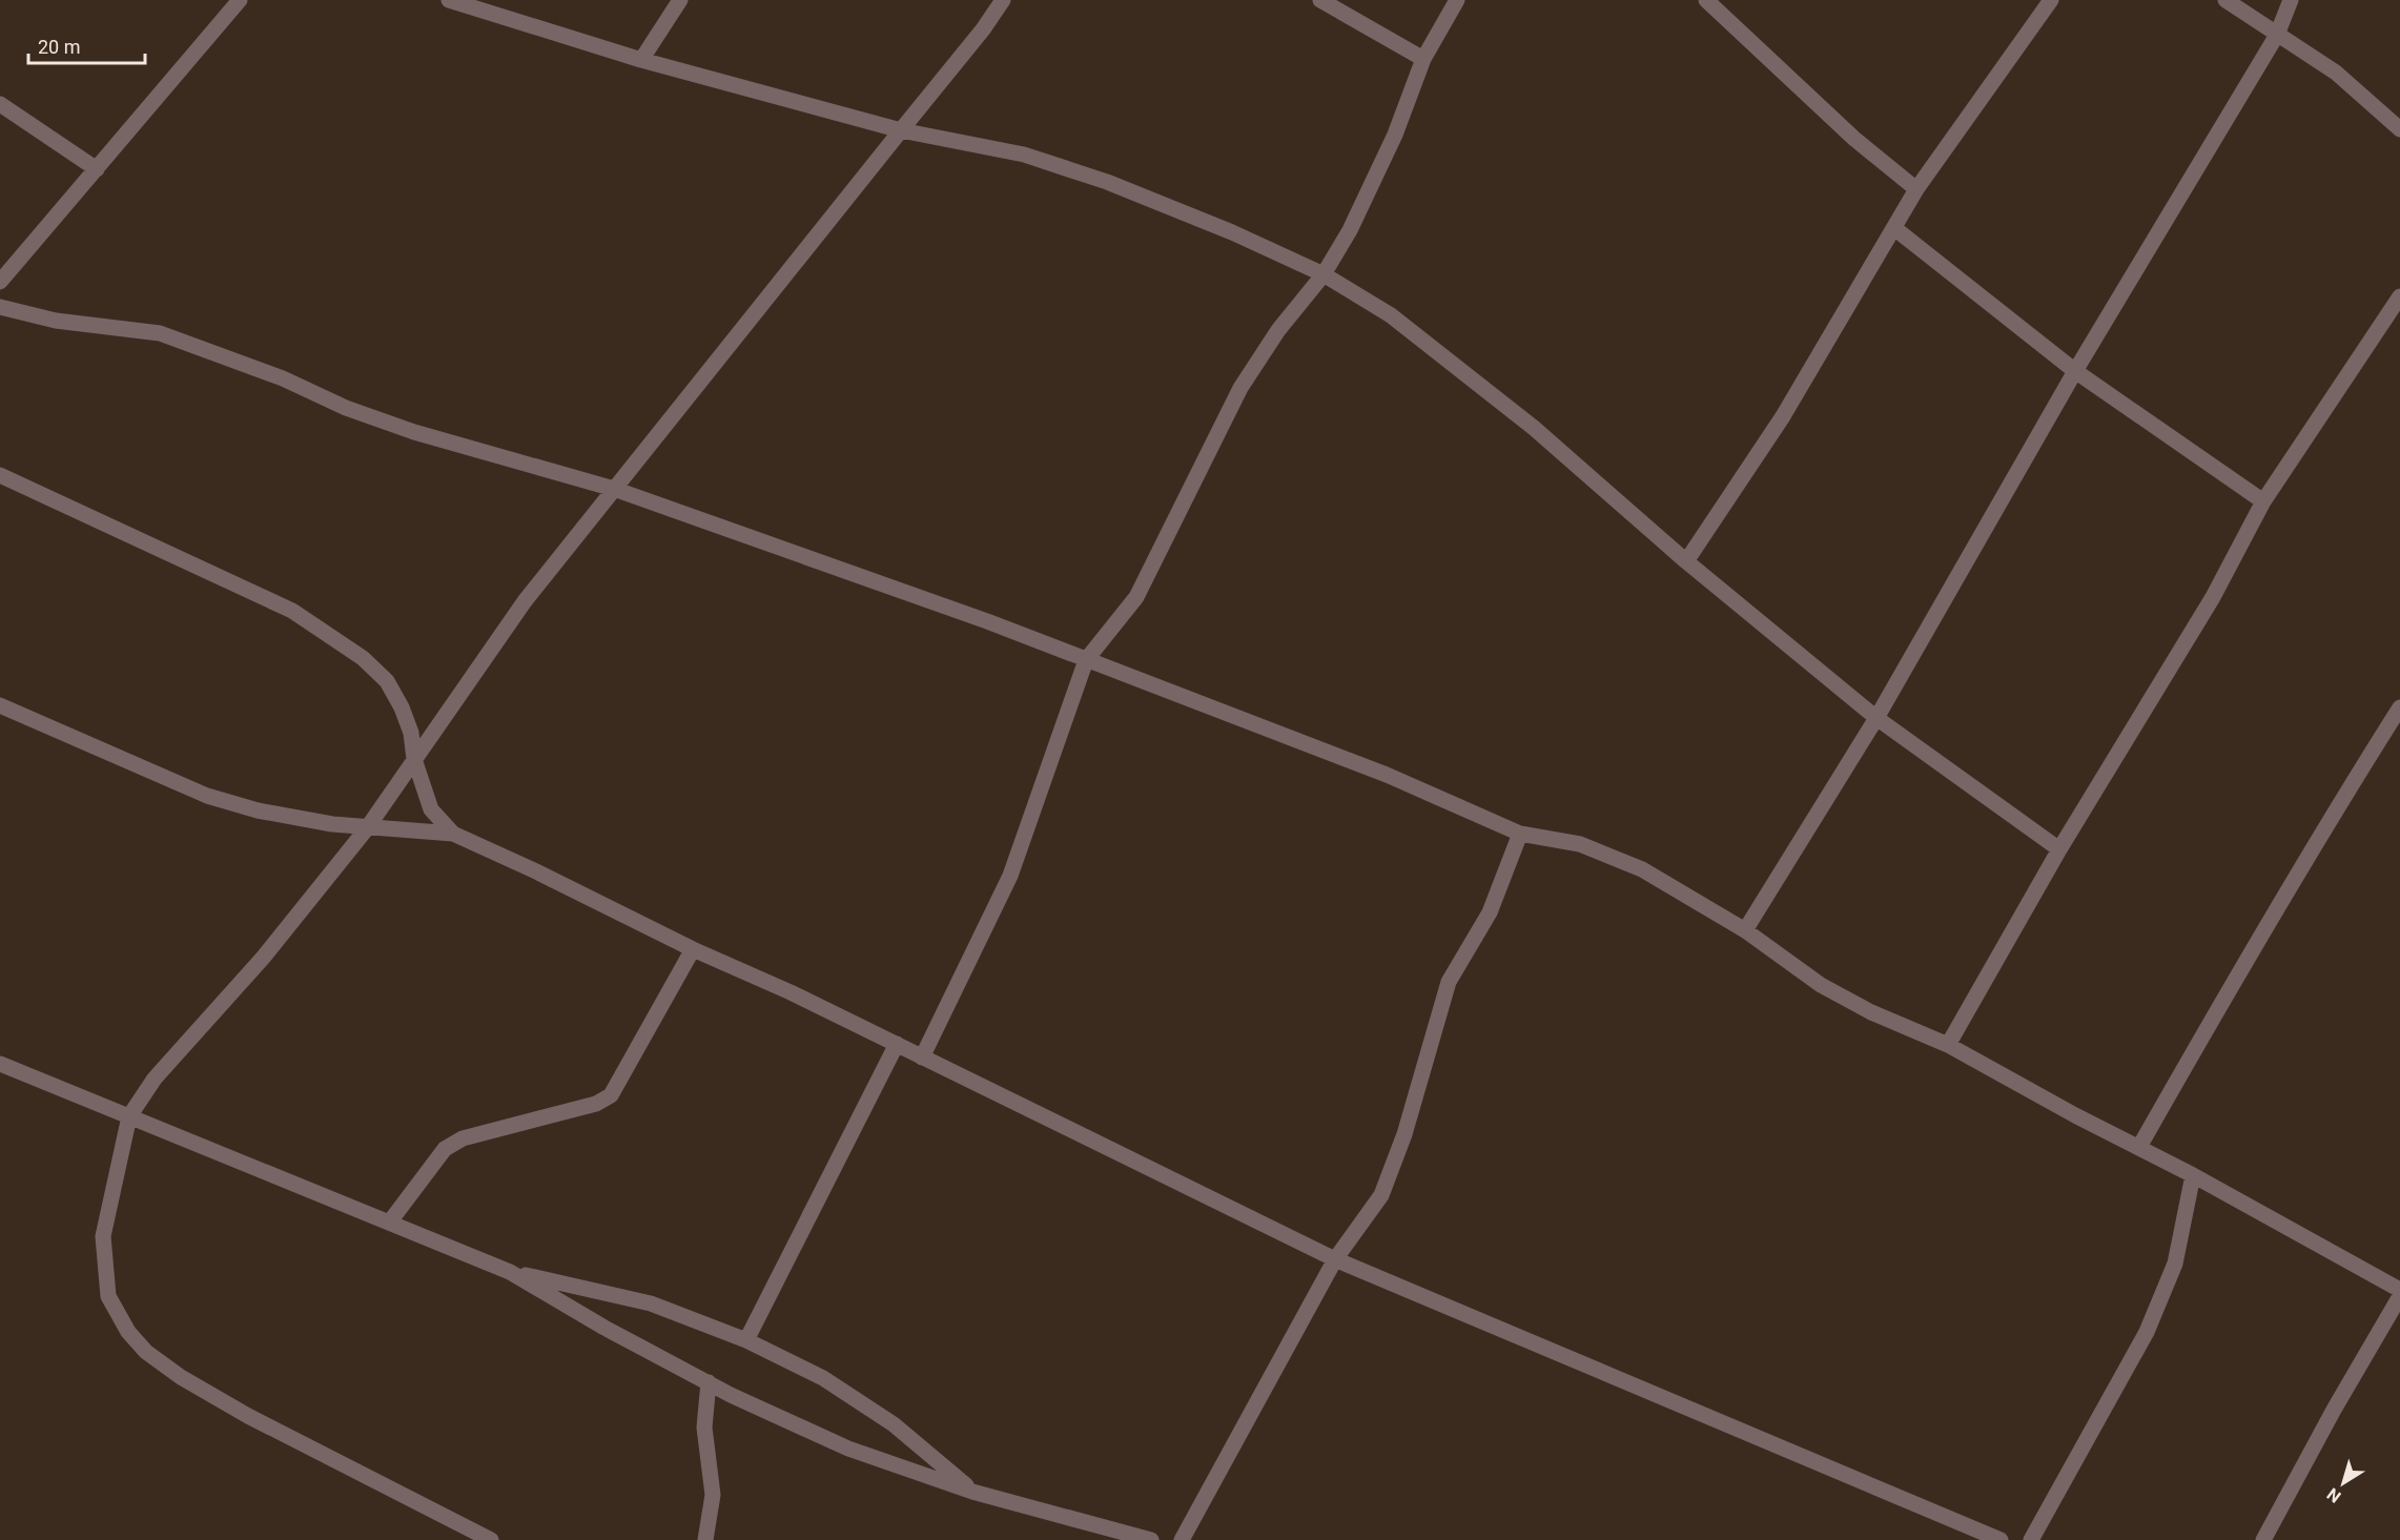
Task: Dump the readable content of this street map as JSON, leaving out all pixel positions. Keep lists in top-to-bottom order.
{
  "scale_bar": "20 m",
  "north": "bottom left"
}
